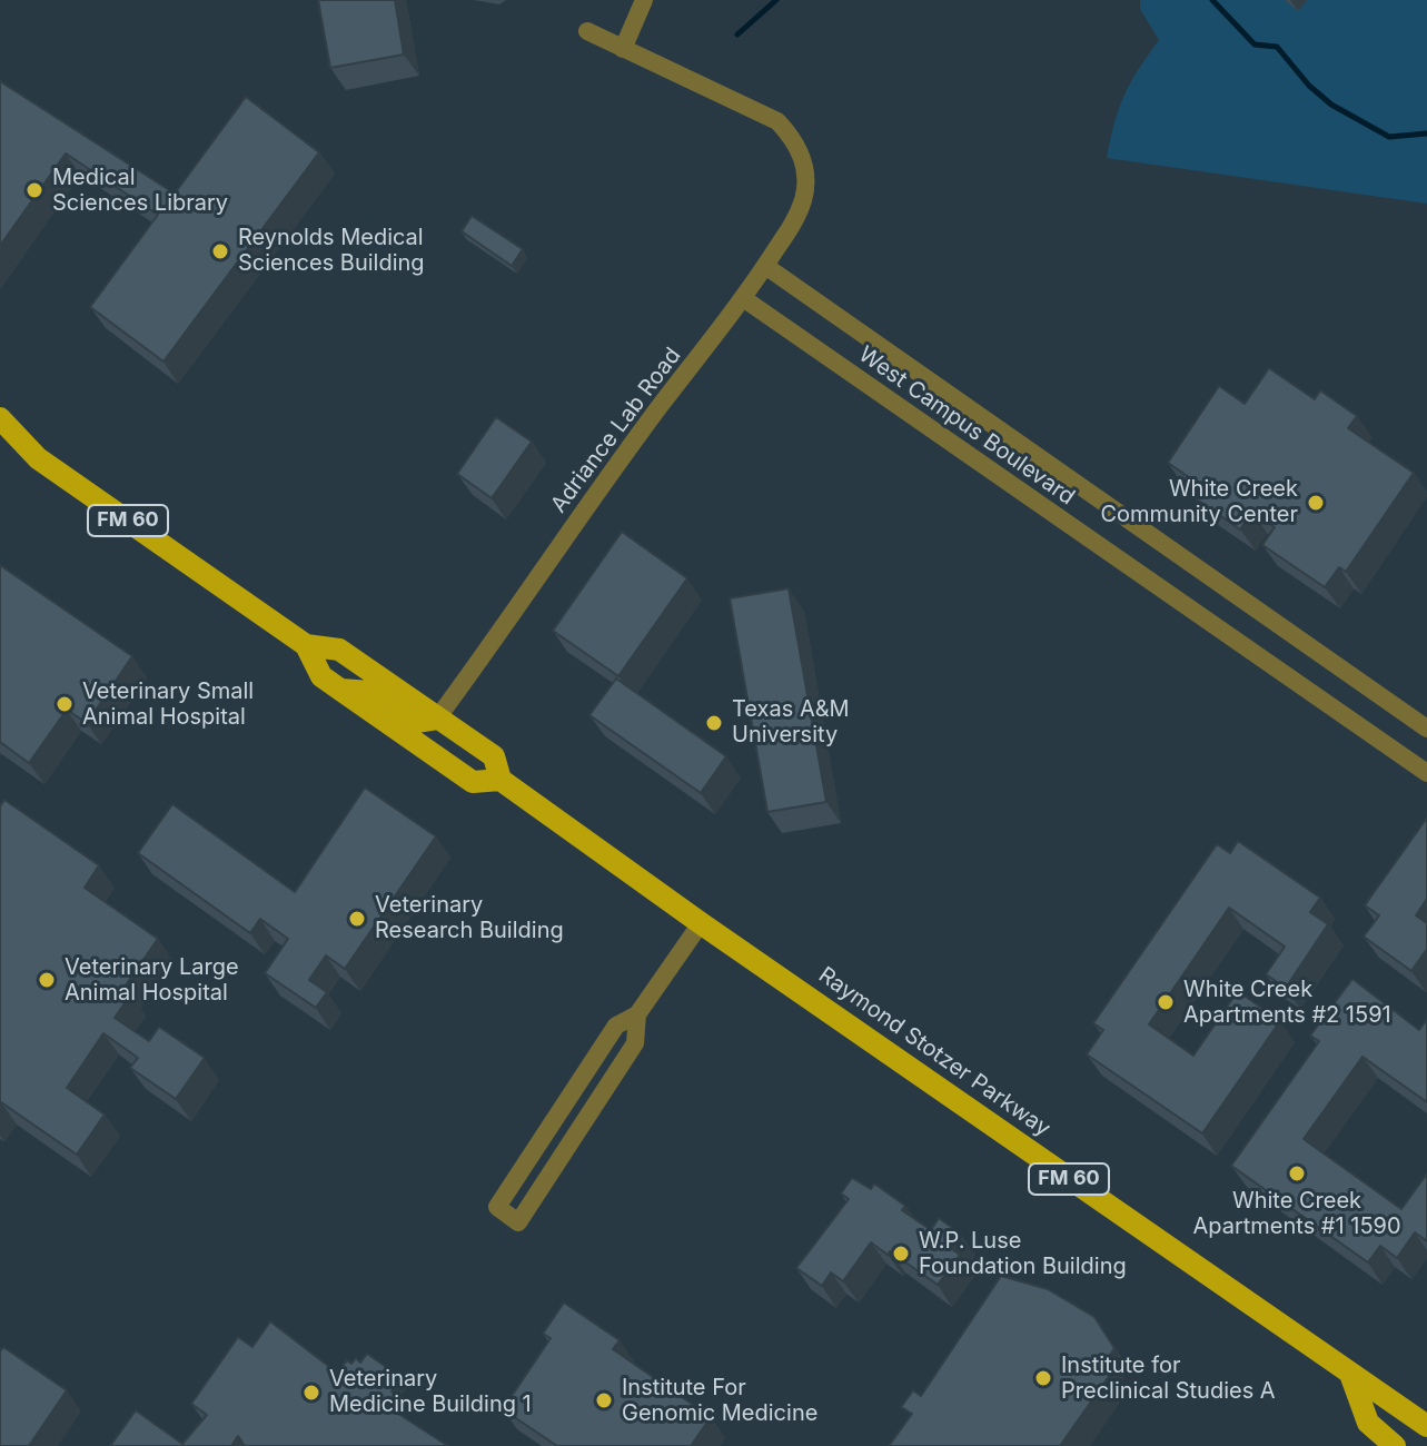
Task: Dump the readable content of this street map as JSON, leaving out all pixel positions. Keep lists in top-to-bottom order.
{
  "streets": {
    "main road": ["FM 60", "Raymond Stotzer Parkway"],
    "street": ["West Campus Boulevard", "Adriance Lab Road"]
  },
  "crossings": [
    ["West Campus Boulevard", "Adriance Lab Road"],
    ["Adriance Lab Road", "Raymond Stotzer Parkway"]
  ],
  "places": [
    "Medical Sciences Library",
    "Reynolds Medical Sciences Building",
    "White Creek Community Center",
    "Veterinary Small Animal Hospital",
    "Texas A&M University",
    "Veterinary Research Building",
    "Veterinary Large Animal Hospital",
    "White Creek Apartments #2 1591",
    "White Creek Apartments #1 1590",
    "W.P. Luse Foundation Building",
    "Institute for Preclinical Studies A",
    "Veterinary Medicine Building 1",
    "Institute For Genomic Medicine"
  ]
}
